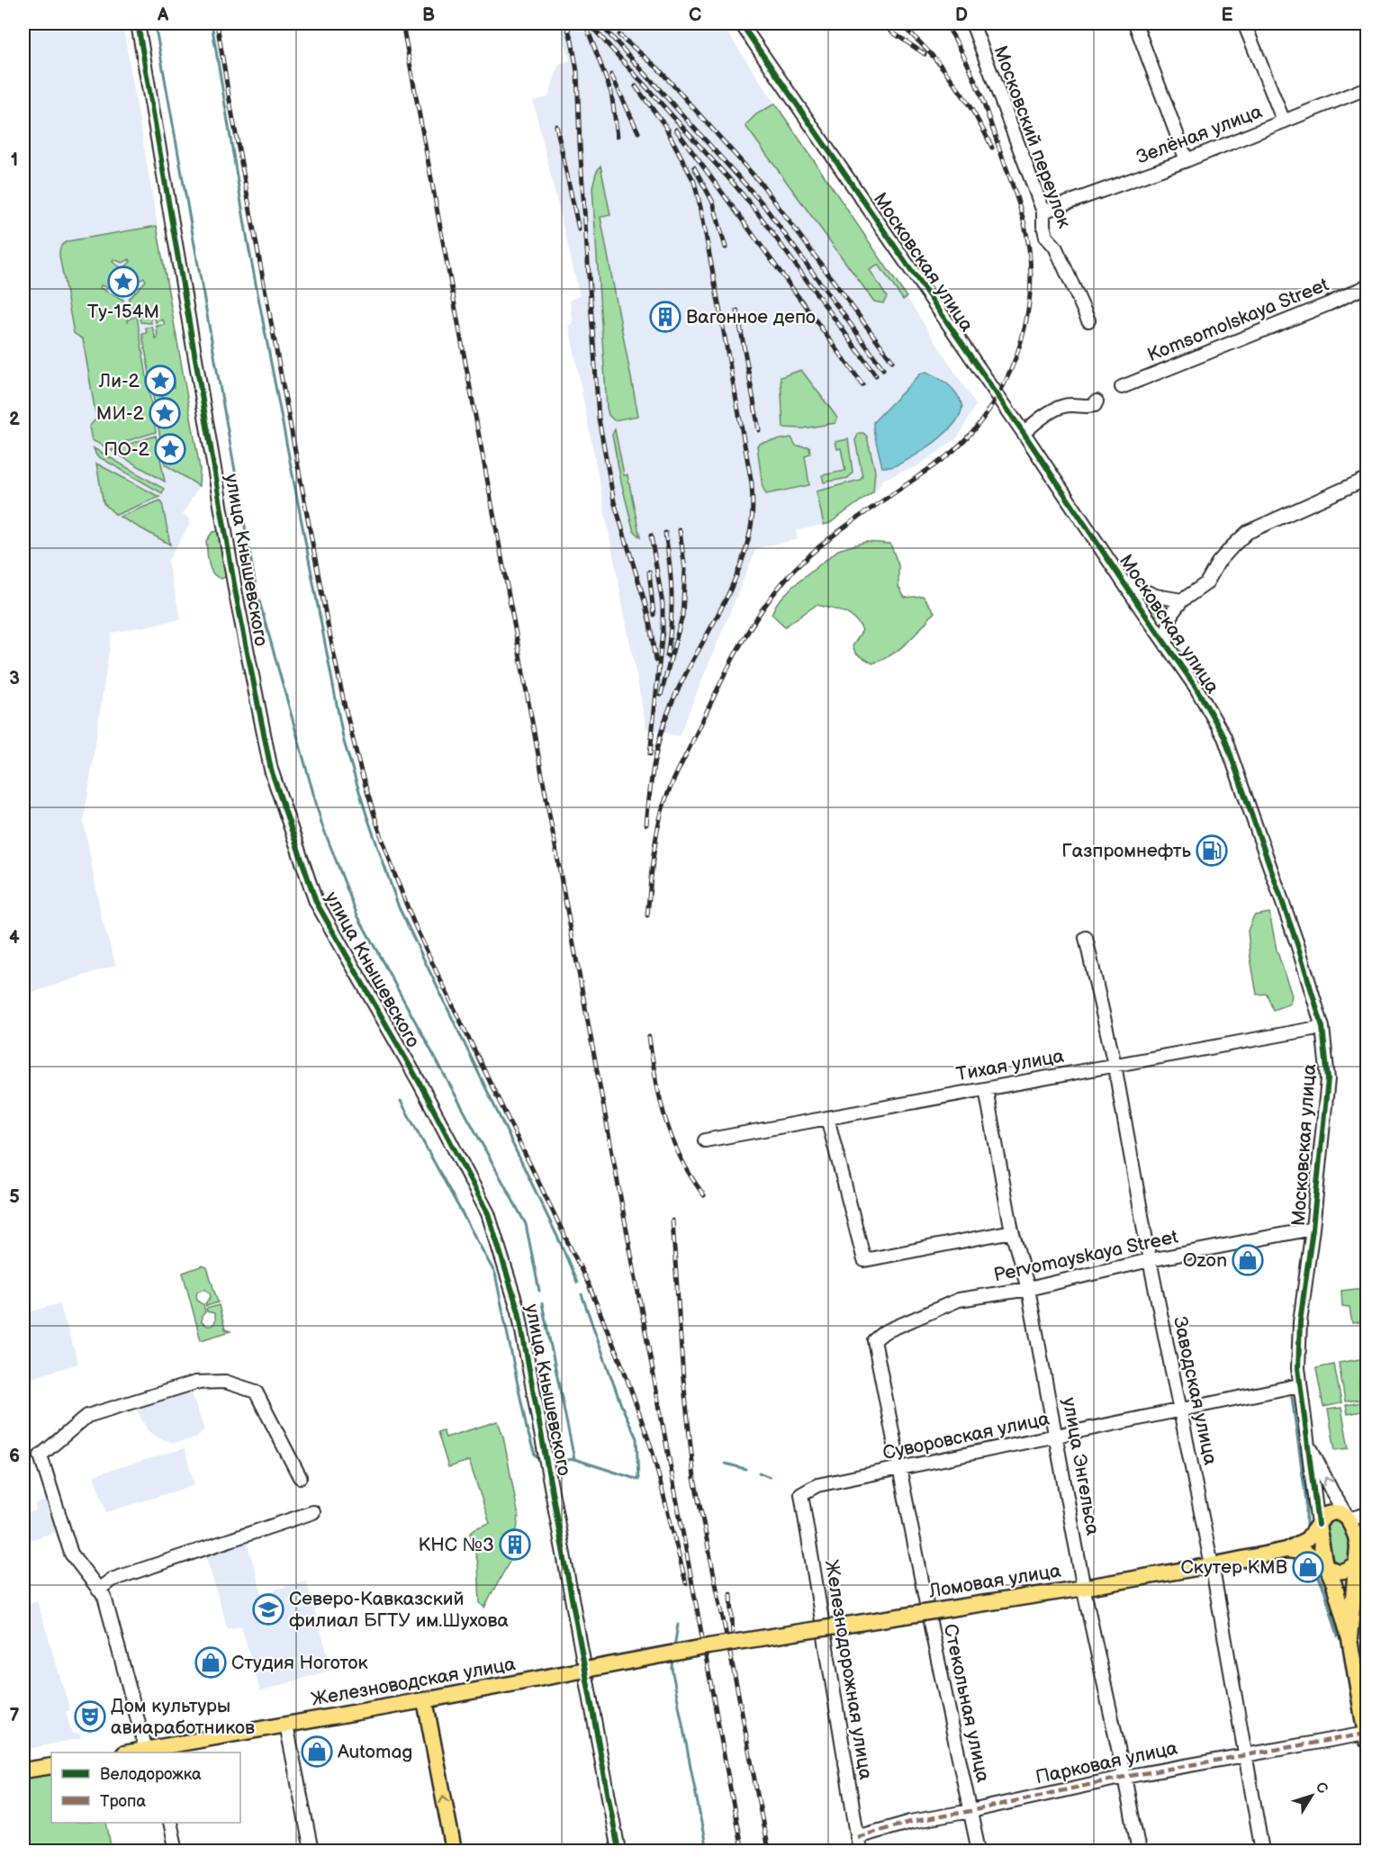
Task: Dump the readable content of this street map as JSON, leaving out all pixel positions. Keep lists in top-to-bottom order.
{
  "streets": {
    "main road": ["Московская улица", "Ломовая улица", "Железноводская улица"],
    "street": [
      "Зелёная улица",
      "Московский переулок",
      "Komsomolskaya Street",
      "улица Кнышевского",
      "Тихая улица",
      "Pervomayskaya Street",
      "Заводская улица",
      "Суворовская улица",
      "улица Энгельса",
      "Железнодорожная улица",
      "Стекольная улица",
      "Парковая улица"
    ]
  },
  "crossings": [
    ["Зелёная улица", "Московский переулок"],
    ["Московская улица", "Тихая улица"],
    ["Московская улица", "Pervomayskaya Street"],
    ["Московская улица", "Суворовская улица"],
    ["Московская улица", "Парковая улица"],
    ["Тихая улица", "Заводская улица"],
    ["Тихая улица", "улица Энгельса"],
    ["Pervomayskaya Street", "Заводская улица"],
    ["Pervomayskaya Street", "улица Энгельса"],
    ["Pervomayskaya Street", "Стекольная улица"],
    ["Заводская улица", "Суворовская улица"],
    ["Заводская улица", "Ломовая улица"],
    ["Заводская улица", "Парковая улица"],
    ["Суворовская улица", "улица Энгельса"],
    ["Суворовская улица", "Железнодорожная улица"],
    ["Суворовская улица", "Стекольная улица"],
    ["улица Энгельса", "Ломовая улица"],
    ["улица Энгельса", "Парковая улица"],
    ["Ломовая улица", "Железноводская улица"],
    ["Железнодорожная улица", "Парковая улица"],
    ["Стекольная улица", "Парковая улица"]
  ],
  "places": {
    "place": [
      "Ту-154М",
      "Ли-2",
      "МИ-2",
      "ПО-2"
    ],
    "building": ["Вагонное депо", "КНС №3"],
    "fuel station": ["Газпромнефть"],
    "shop": [
      "Ozon",
      "Скутер КМВ",
      "Студия Ноготок",
      "Automag"
    ],
    "school or university": ["Северо-Кавказский филиал БГТУ им.Шухова"],
    "theatre": ["Дом культуры авиаработников"]
  },
  "legend": ["Велодорожка", "Тропа"],
  "north": "top right",
  "grid": {
    "columns": [
      "A",
      "B",
      "C",
      "D",
      "E"
    ],
    "rows": [
      "1",
      "2",
      "3",
      "4",
      "5",
      "6",
      "7"
    ]
  }
}
